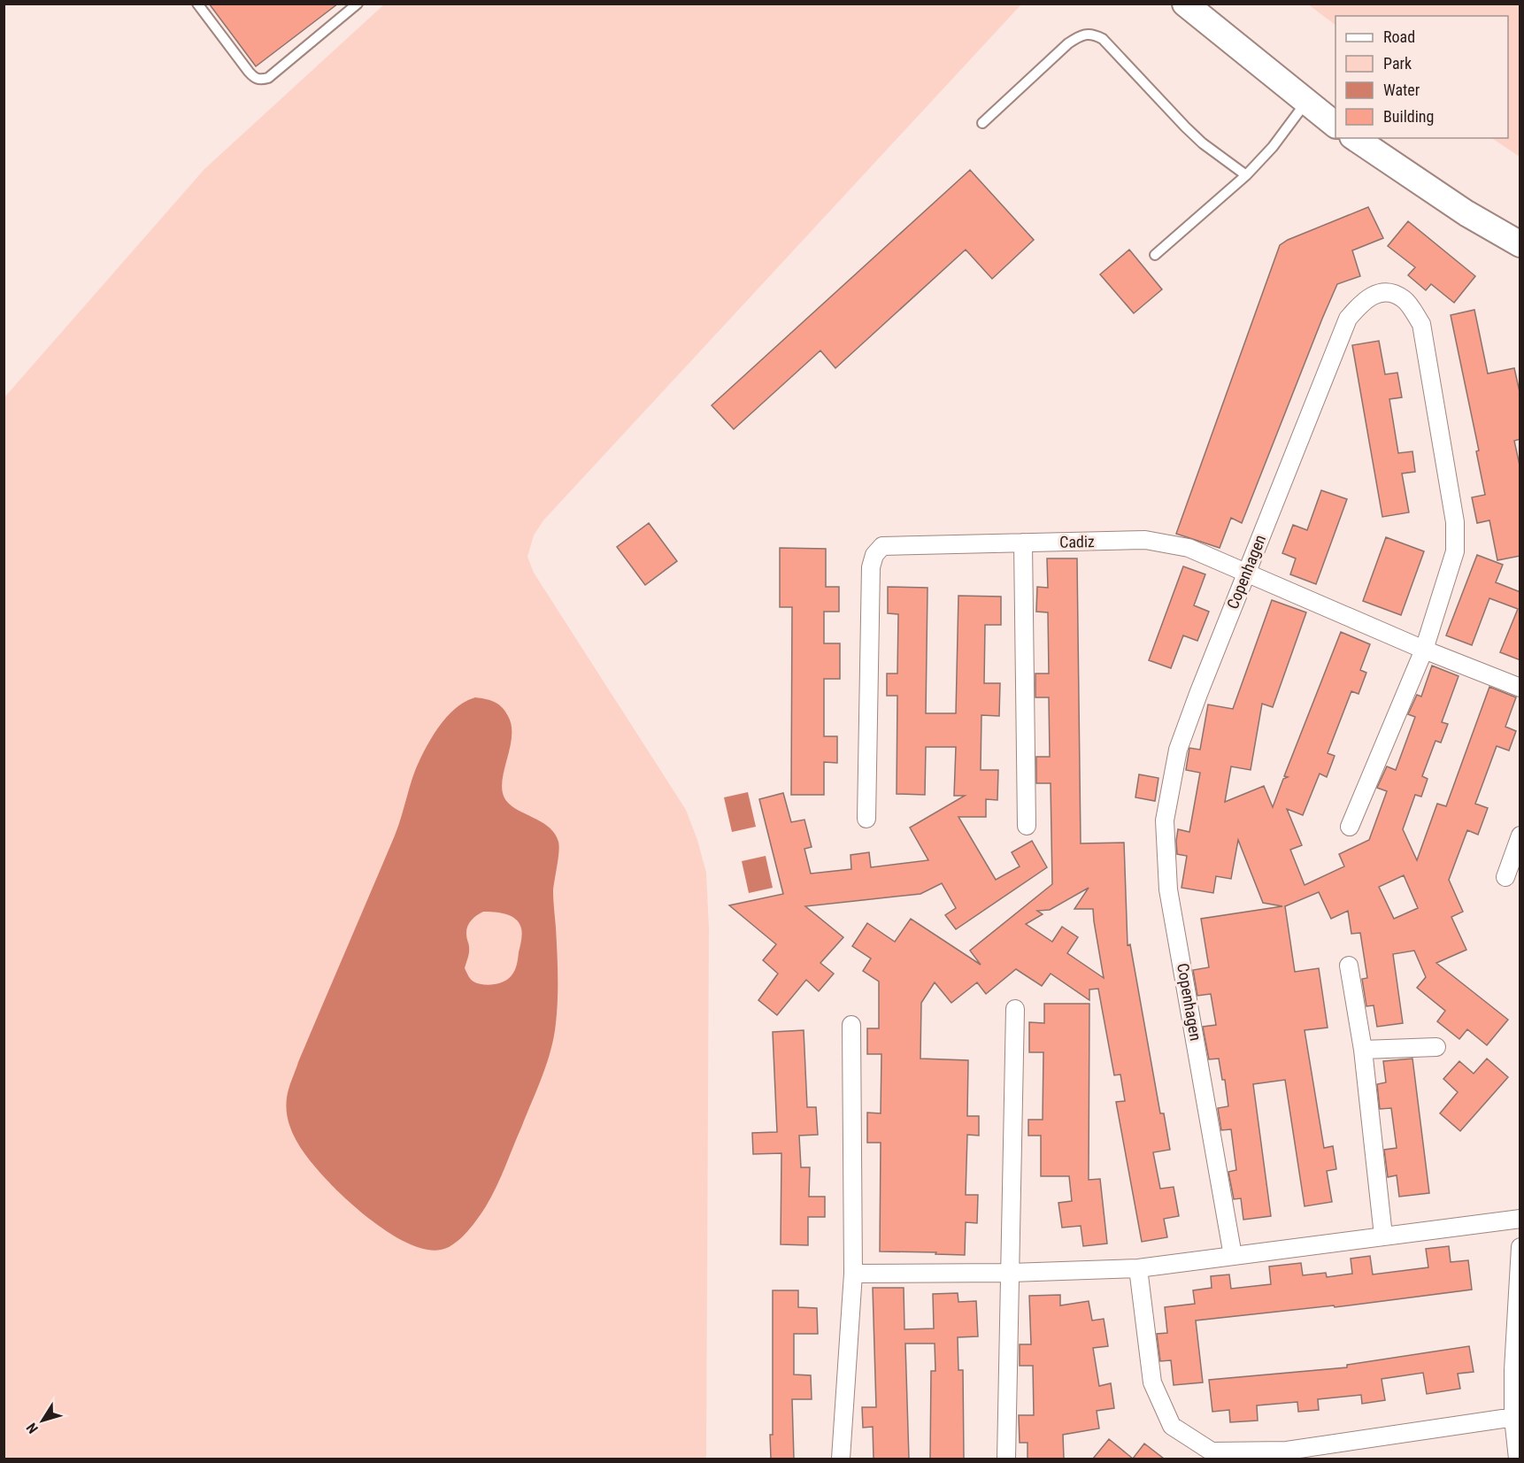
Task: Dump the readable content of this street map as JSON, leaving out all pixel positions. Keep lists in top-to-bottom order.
{
  "streets": {
    "street": ["Cadiz", "Copenhagen"]
  },
  "crossings": [
    ["Cadiz", "Copenhagen"]
  ],
  "legend": [
    "Road",
    "Park",
    "Water",
    "Building"
  ],
  "north": "bottom left"
}
